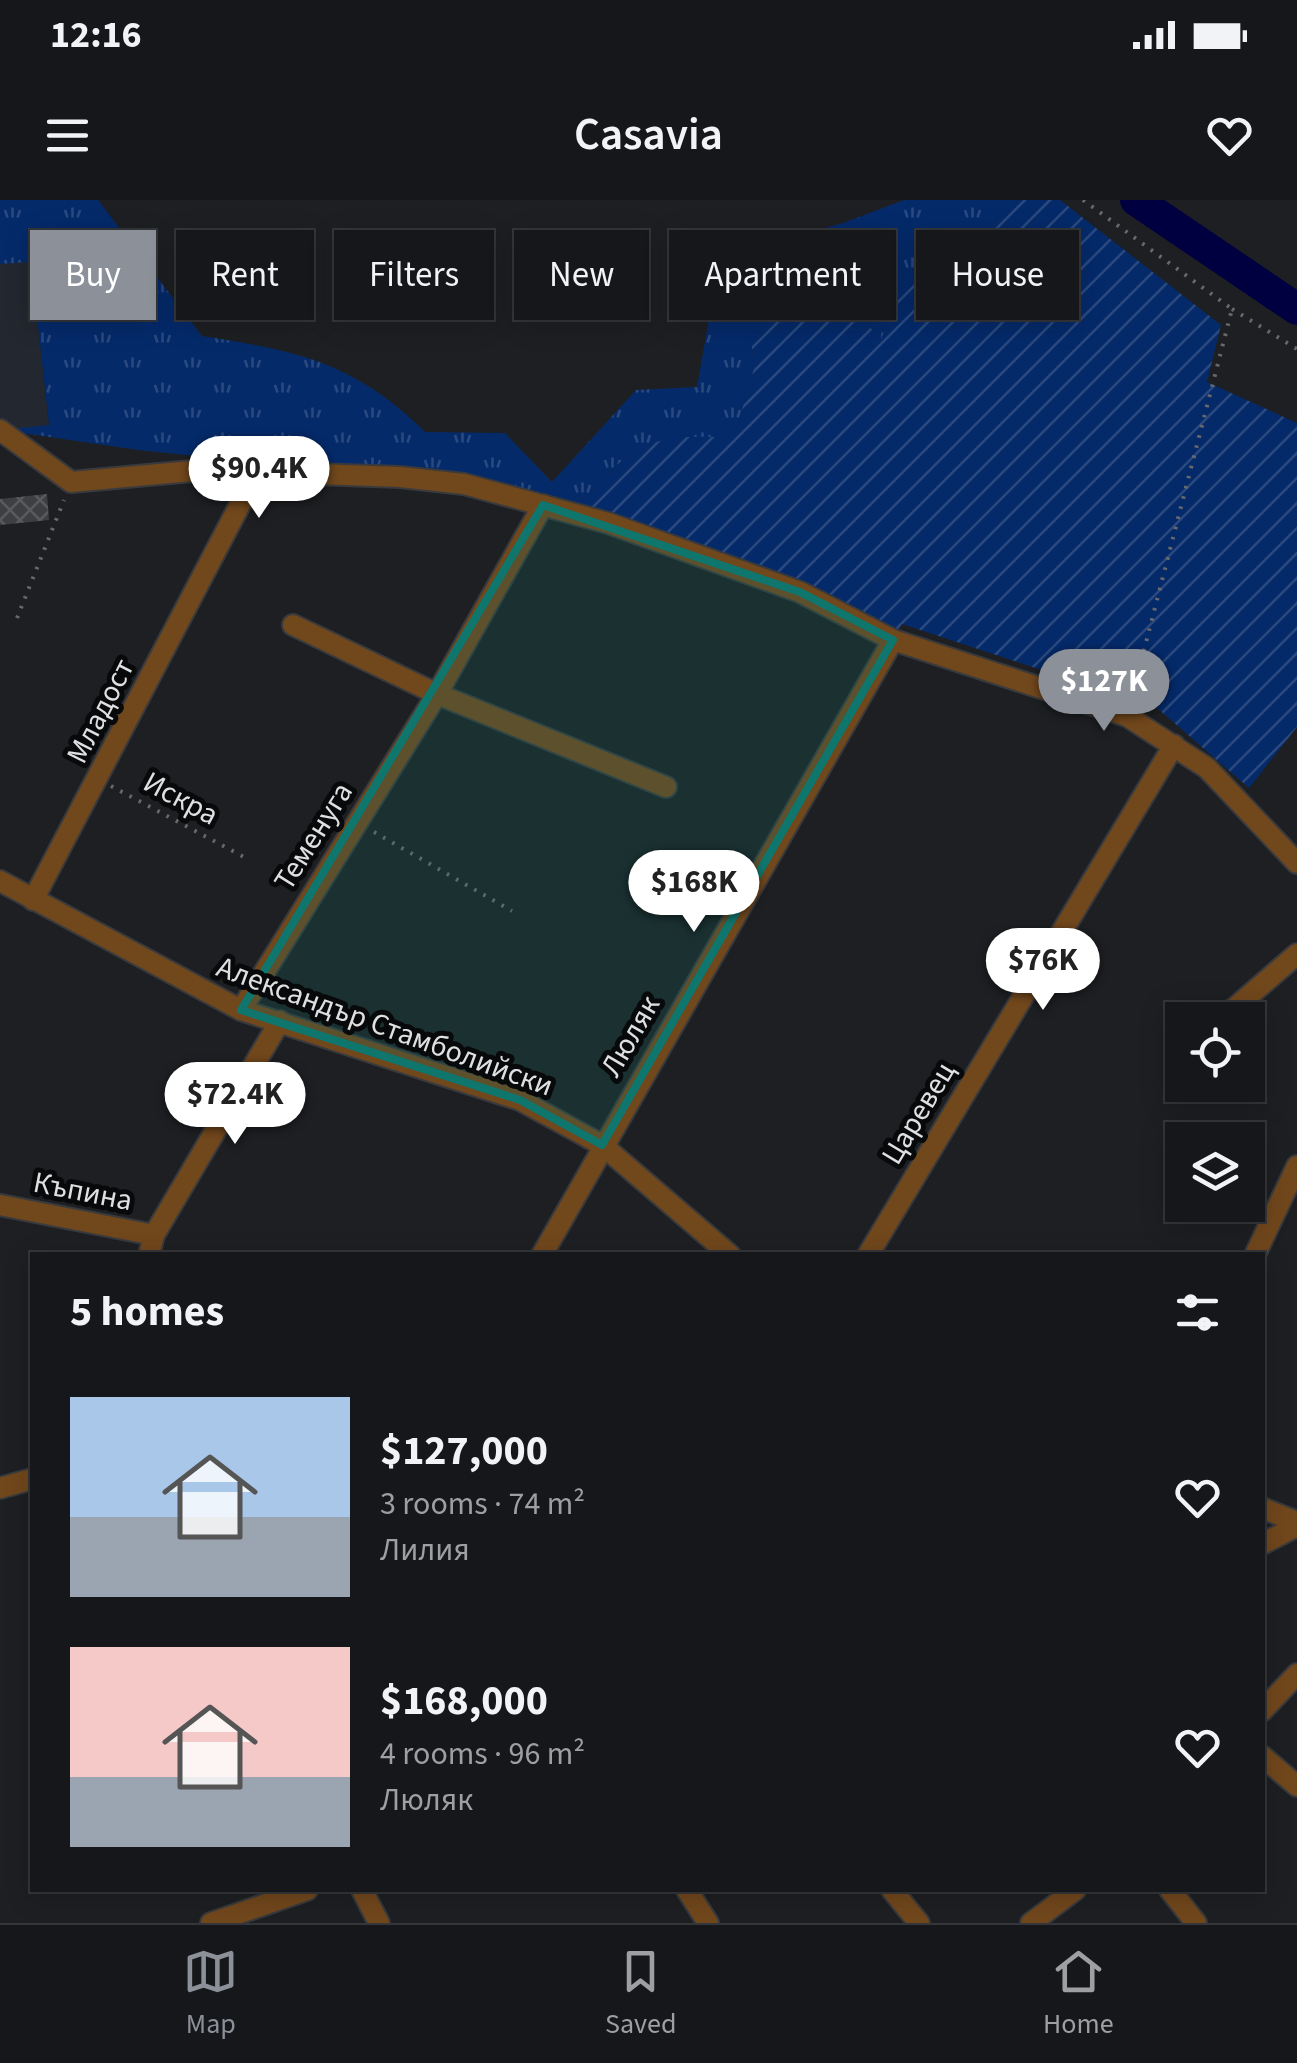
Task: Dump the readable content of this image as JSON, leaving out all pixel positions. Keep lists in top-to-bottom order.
{
  "streets": {
    "street": [
      "Младост",
      "Теменуга",
      "Александър Стамболийски",
      "Люляк",
      "Царевец",
      "Къпина"
    ],
    "path": ["Искра"]
  },
  "crossings": [
    ["Младост", "Искра"],
    ["Младост", "Александър Стамболийски"],
    ["Теменуга", "Александър Стамболийски"],
    ["Александър Стамболийски", "Люляк"]
  ],
  "page": {
    "status": "12:16",
    "header": "Casavia",
    "chip": [
      "Buy",
      "Rent",
      "Filters",
      "New",
      "Apartment",
      "House"
    ],
    "price": [
      "$90.4K",
      "$127K",
      "$168K",
      "$76K",
      "$72.4K"
    ],
    "heading": "5 homes",
    "list": [
      {
        "name": "$127,000",
        "note": "3 rooms · 74 m² · Лилия"
      },
      {
        "name": "$168,000",
        "note": "4 rooms · 96 m² · Люляк"
      }
    ],
    "tabs": ["Map", "Saved", "Home"]
  }
}
